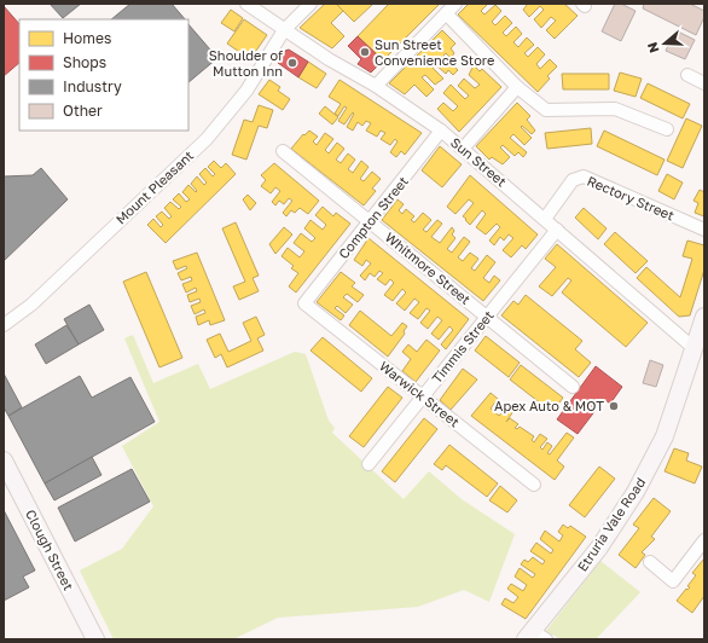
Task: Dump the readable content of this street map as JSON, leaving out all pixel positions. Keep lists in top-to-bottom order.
{
  "streets": {
    "main road": ["Etruria Vale Road", "Clough Street"],
    "street": [
      "Sun Street",
      "Mount Pleasant",
      "Rectory Street",
      "Compton Street",
      "Whitmore Street",
      "Timmis Street",
      "Warwick Street"
    ]
  },
  "crossings": [
    ["Sun Street", "Mount Pleasant"],
    ["Sun Street", "Rectory Street"],
    ["Sun Street", "Compton Street"],
    ["Sun Street", "Timmis Street"],
    ["Sun Street", "Etruria Vale Road"],
    ["Compton Street", "Whitmore Street"],
    ["Compton Street", "Warwick Street"],
    ["Whitmore Street", "Timmis Street"],
    ["Timmis Street", "Warwick Street"]
  ],
  "places": ["Sun Street Convenience Store", "Shoulder of Mutton Inn", "Apex Auto & MOT"],
  "legend": [
    "Homes",
    "Shops",
    "Industry",
    "Other"
  ],
  "north": "left"
}
